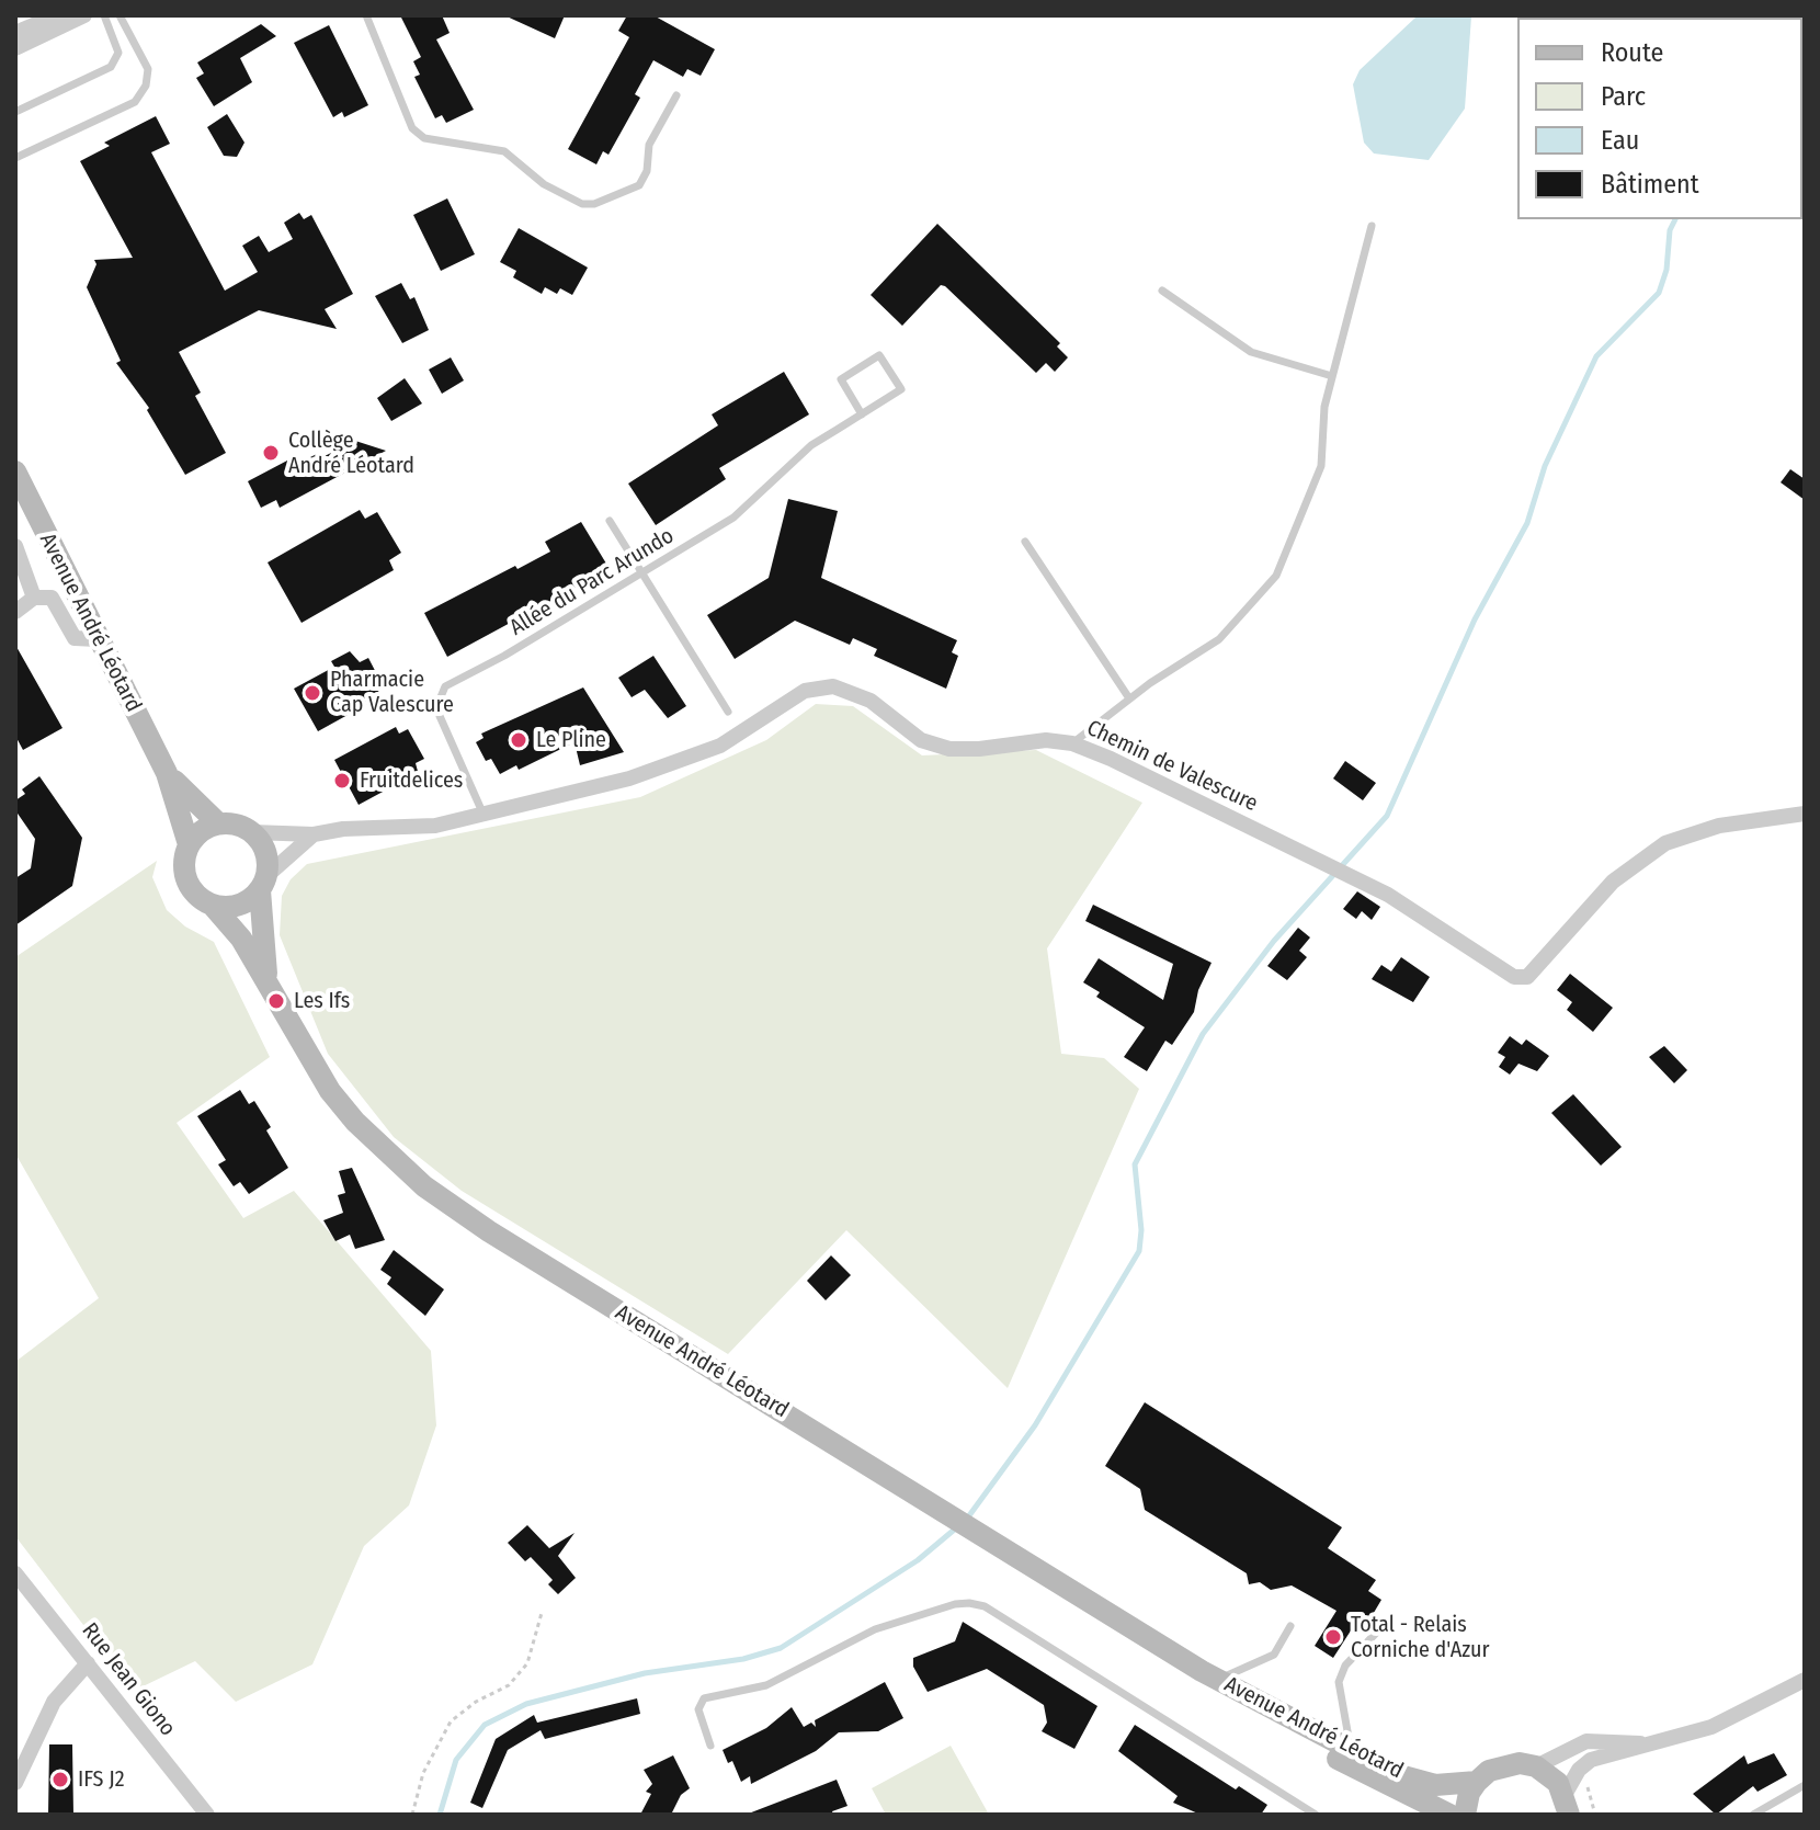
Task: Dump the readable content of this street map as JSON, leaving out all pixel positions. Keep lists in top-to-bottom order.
{
  "streets": {
    "main road": ["Avenue André Léotard"],
    "street": ["Chemin de Valescure", "Rue Jean Giono"],
    "lane": ["Allée du Parc Arundo"]
  },
  "crossings": [
    ["Allée du Parc Arundo", "Chemin de Valescure"],
    ["Avenue André Léotard", "Chemin de Valescure"]
  ],
  "places": [
    "Collège André Léotard",
    "Pharmacie Cap Valescure",
    "Le Pline",
    "Fruitdelices",
    "Les Ifs",
    "Total - Relais Corniche d'Azur",
    "IFS J2"
  ],
  "legend": [
    "Route",
    "Parc",
    "Eau",
    "Bâtiment"
  ]
}
